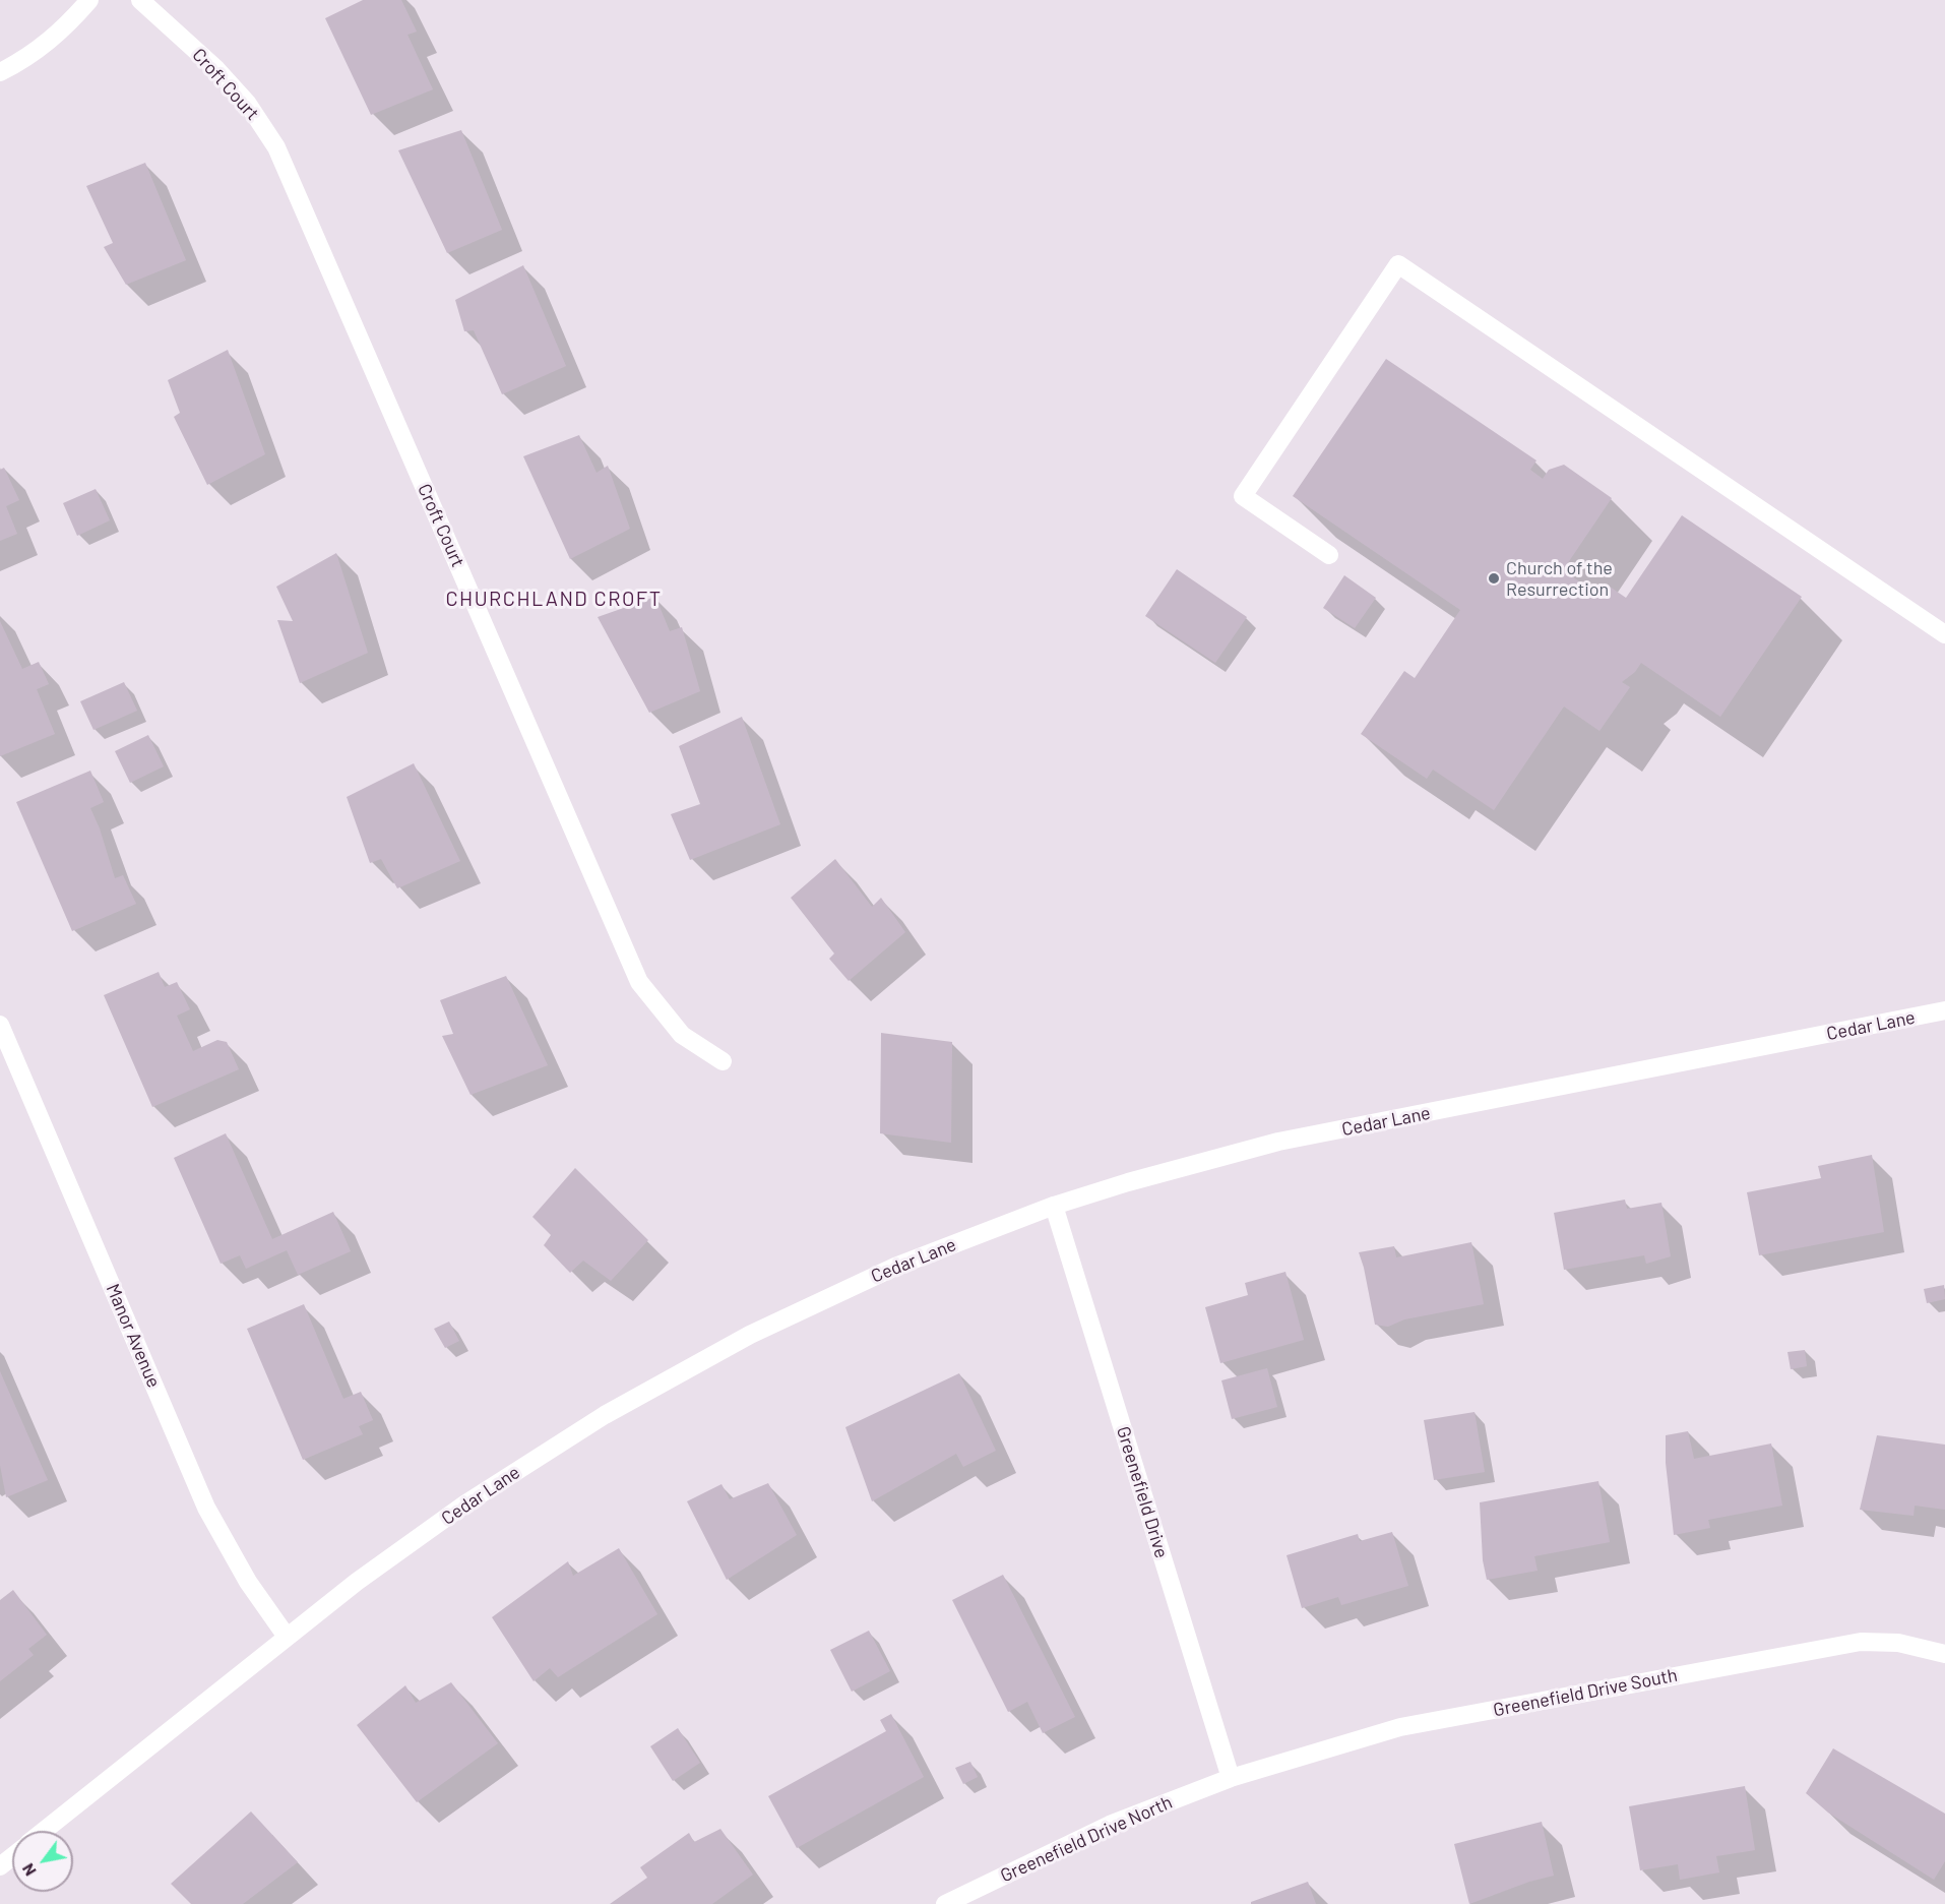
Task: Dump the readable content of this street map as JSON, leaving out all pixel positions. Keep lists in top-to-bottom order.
{
  "streets": {
    "street": [
      "Croft Court",
      "Cedar Lane",
      "Manor Avenue",
      "Greenefield Drive",
      "Greenefield Drive South",
      "Greenefield Drive North"
    ]
  },
  "crossings": [
    ["Cedar Lane", "Manor Avenue"],
    ["Cedar Lane", "Greenefield Drive"],
    ["Greenefield Drive", "Greenefield Drive South"],
    ["Greenefield Drive", "Greenefield Drive North"],
    ["Greenefield Drive South", "Greenefield Drive North"]
  ],
  "districts": ["CHURCHLAND CROFT"],
  "places": ["Church of the Resurrection"],
  "north": "bottom left"
}
